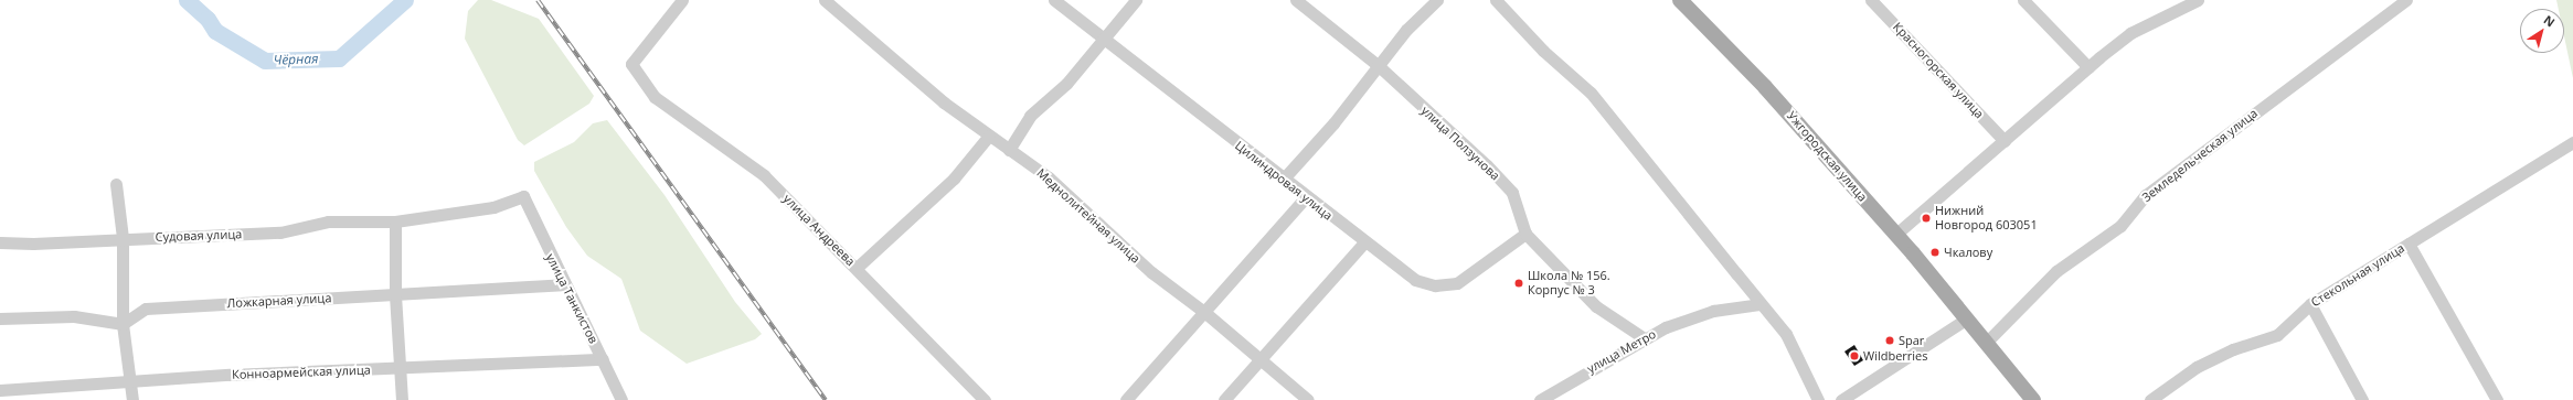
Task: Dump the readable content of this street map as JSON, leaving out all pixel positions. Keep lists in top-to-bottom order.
{
  "streets": {
    "main road": ["Ужгородская улица"],
    "street": [
      "Красногорская улица",
      "улица Ползунова",
      "Земледельческая улица",
      "Цилиндровая улица",
      "Меднолитейная улица",
      "улица Андреева",
      "Судовая улица",
      "Стекольная улица",
      "улица Танкистов",
      "Ложкарная улица",
      "улица Метро",
      "Конноармейская улица"
    ]
  },
  "crossings": [
    ["улица Ползунова", "Цилиндровая улица"],
    ["улица Ползунова", "улица Метро"],
    ["Земледельческая улица", "Ужгородская улица"],
    ["Судовая улица", "улица Танкистов"],
    ["улица Танкистов", "Ложкарная улица"],
    ["улица Танкистов", "Конноармейская улица"]
  ],
  "water": ["Чёрная"],
  "places": [
    "Нижний Новгород 603051",
    "Чкалову",
    "Школа № 156. Корпус № 3",
    "Spar",
    "Wildberries"
  ],
  "north": "top right"
}
